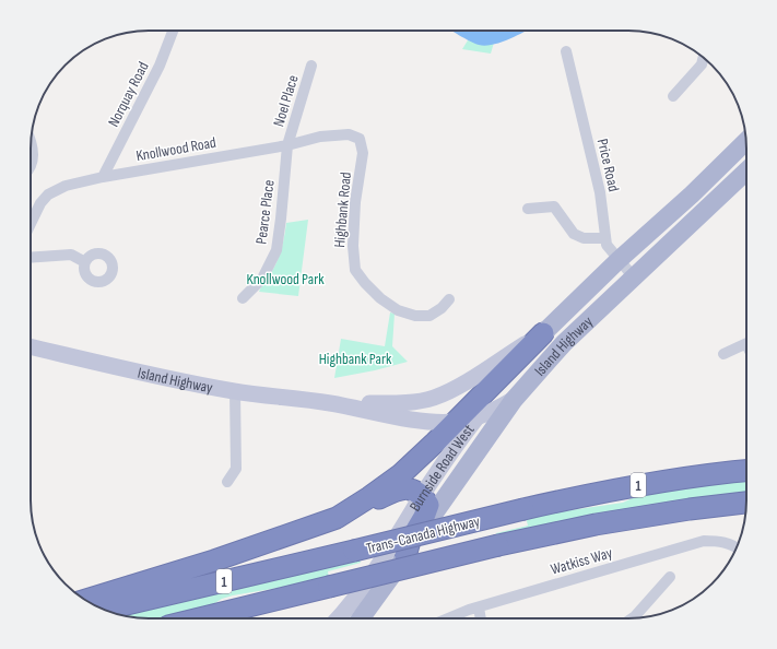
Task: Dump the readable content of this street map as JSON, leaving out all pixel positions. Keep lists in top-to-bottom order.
{
  "streets": {
    "highway": ["1", "Trans-Canada Highway"],
    "main road": ["Island Highway", "Burnside Road West"],
    "street": [
      "Norquay Road",
      "Noel Place",
      "Knollwood Road",
      "Price Road",
      "Highbank Road",
      "Pearce Place",
      "Watkiss Way"
    ]
  },
  "crossings": [
    ["Norquay Road", "Knollwood Road"],
    ["Noel Place", "Knollwood Road"],
    ["Noel Place", "Pearce Place"],
    ["Knollwood Road", "Highbank Road"],
    ["Knollwood Road", "Pearce Place"],
    ["Price Road", "Island Highway"],
    ["Island Highway", "Burnside Road West"]
  ],
  "parks": ["Knollwood Park", "Highbank Park"]
}
